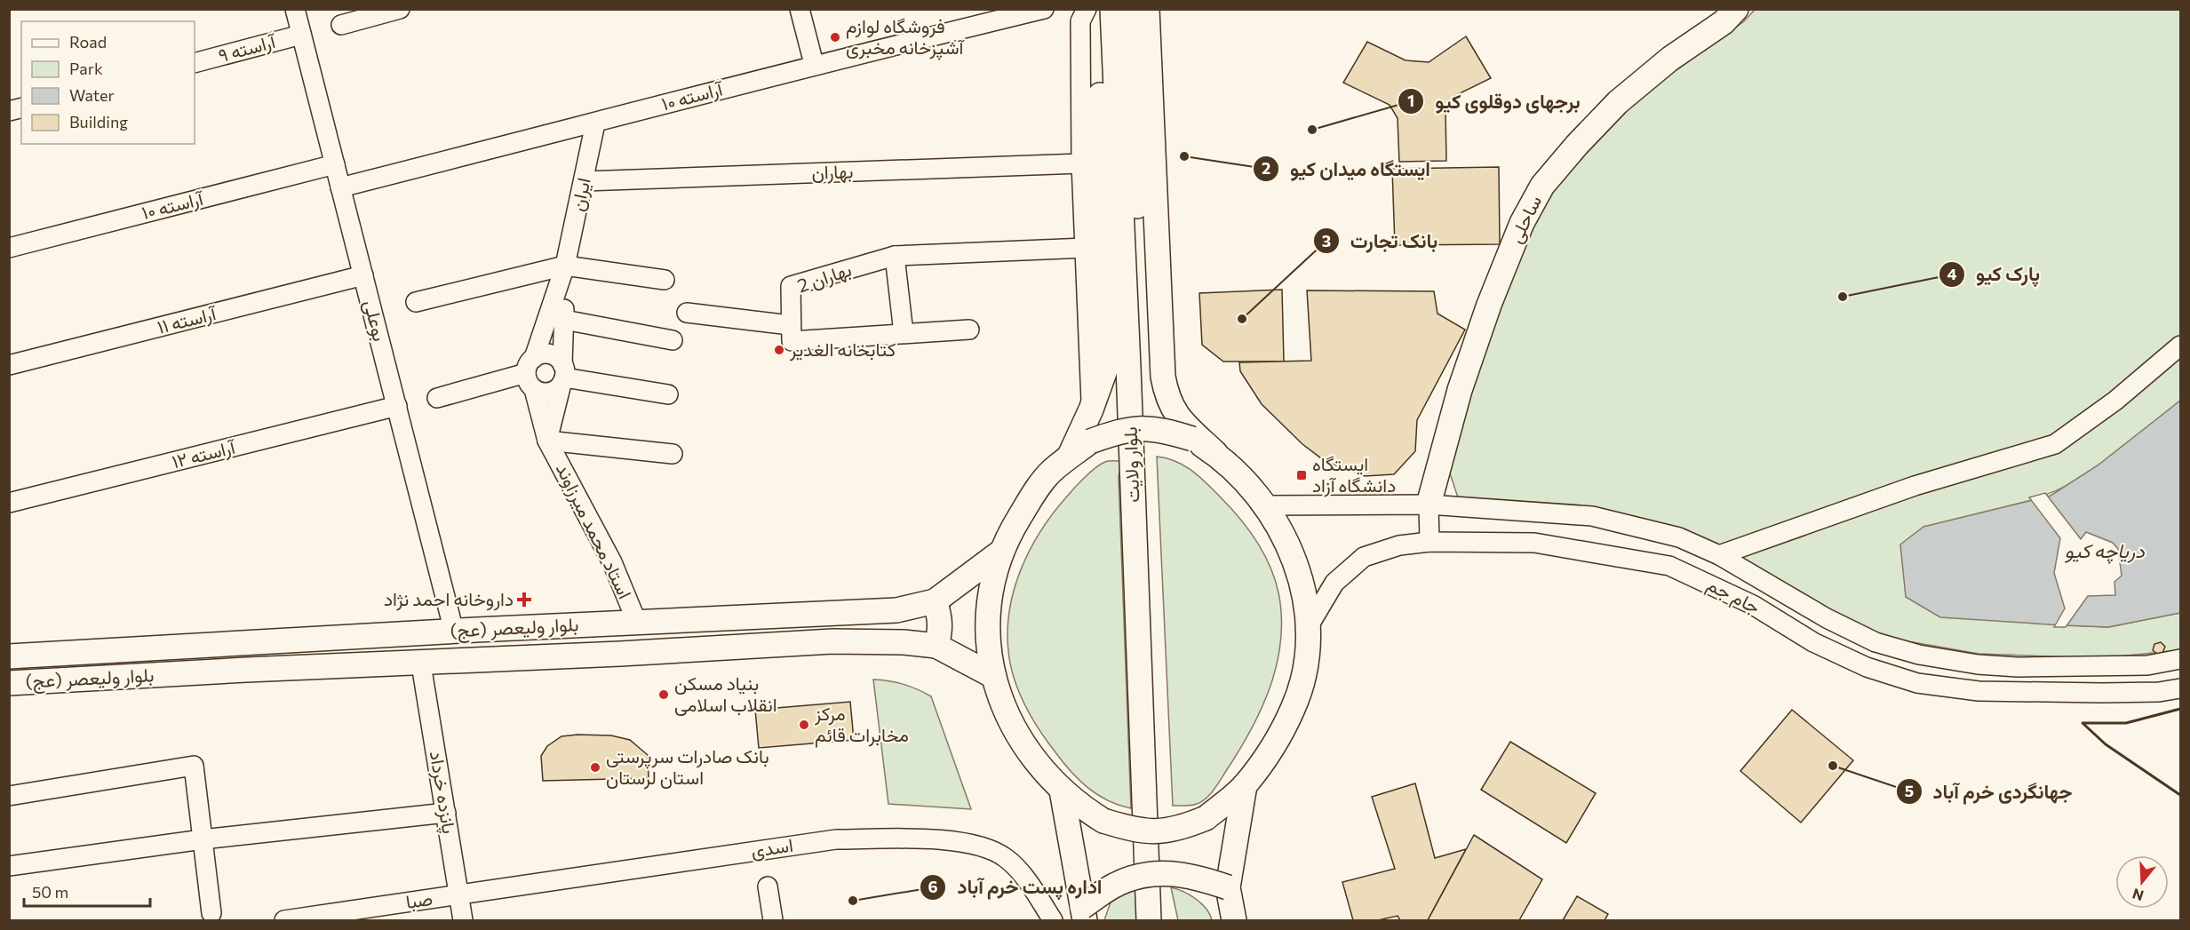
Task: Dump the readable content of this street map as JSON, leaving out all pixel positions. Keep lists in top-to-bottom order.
{
  "streets": {
    "main road": ["ساحلی", "بلوار ولایت", "بلوار ولیعصر (عج)"],
    "street": [
      "آراسته ۹",
      "آراسته ۱۰",
      "بهاران",
      "ایران",
      "بهاران 2",
      "آراسته ۱۱",
      "بوعلی",
      "۱۲ آراسته",
      "استاد محمد میرزاوند",
      "جام جم",
      "پانزده خرداد",
      "اسدی",
      "صبا"
    ]
  },
  "crossings": [
    ["آراسته ۹", "بوعلی"],
    ["آراسته ۱۰", "ایران"],
    ["آراسته ۱۰", "بوعلی"],
    ["بهاران", "ایران"],
    ["ایران", "استاد محمد میرزاوند"],
    ["ساحلی", "جام جم"],
    ["آراسته ۱۱", "بوعلی"],
    ["بوعلی", "۱۲ آراسته"],
    ["بوعلی", "بلوار ولیعصر (عج)"],
    ["استاد محمد میرزاوند", "بلوار ولیعصر (عج)"],
    ["بلوار ولیعصر (عج)", "پانزده خرداد"],
    ["پانزده خرداد", "اسدی"],
    ["پانزده خرداد", "صبا"],
    ["اسدی", "صبا"]
  ],
  "water": ["دریاچه کیو"],
  "places": {
    "other": [
      "فروشگاه لوازم آشپزخانه مخبری",
      "برجهای دوقلوی کیو",
      "ایستگاه میدان کیو",
      "پارک کیو",
      "بانک تجارت",
      "کتابخانه الغدیر",
      "بنیاد مسکن انقلاب اسلامی",
      "مرکز مخابرات قائم",
      "جهانگردى خرم آباد",
      "بانک صادرات سرپرستی استان لرستان",
      "اداره پست خرم آباد"
    ],
    "transit": ["ایستگاه دانشگاه آزاد"],
    "health": ["داروخانه احمد نژاد"]
  },
  "legend": [
    "Road",
    "Park",
    "Water",
    "Building"
  ],
  "scale_bar": "50 m",
  "north": "bottom"
}
